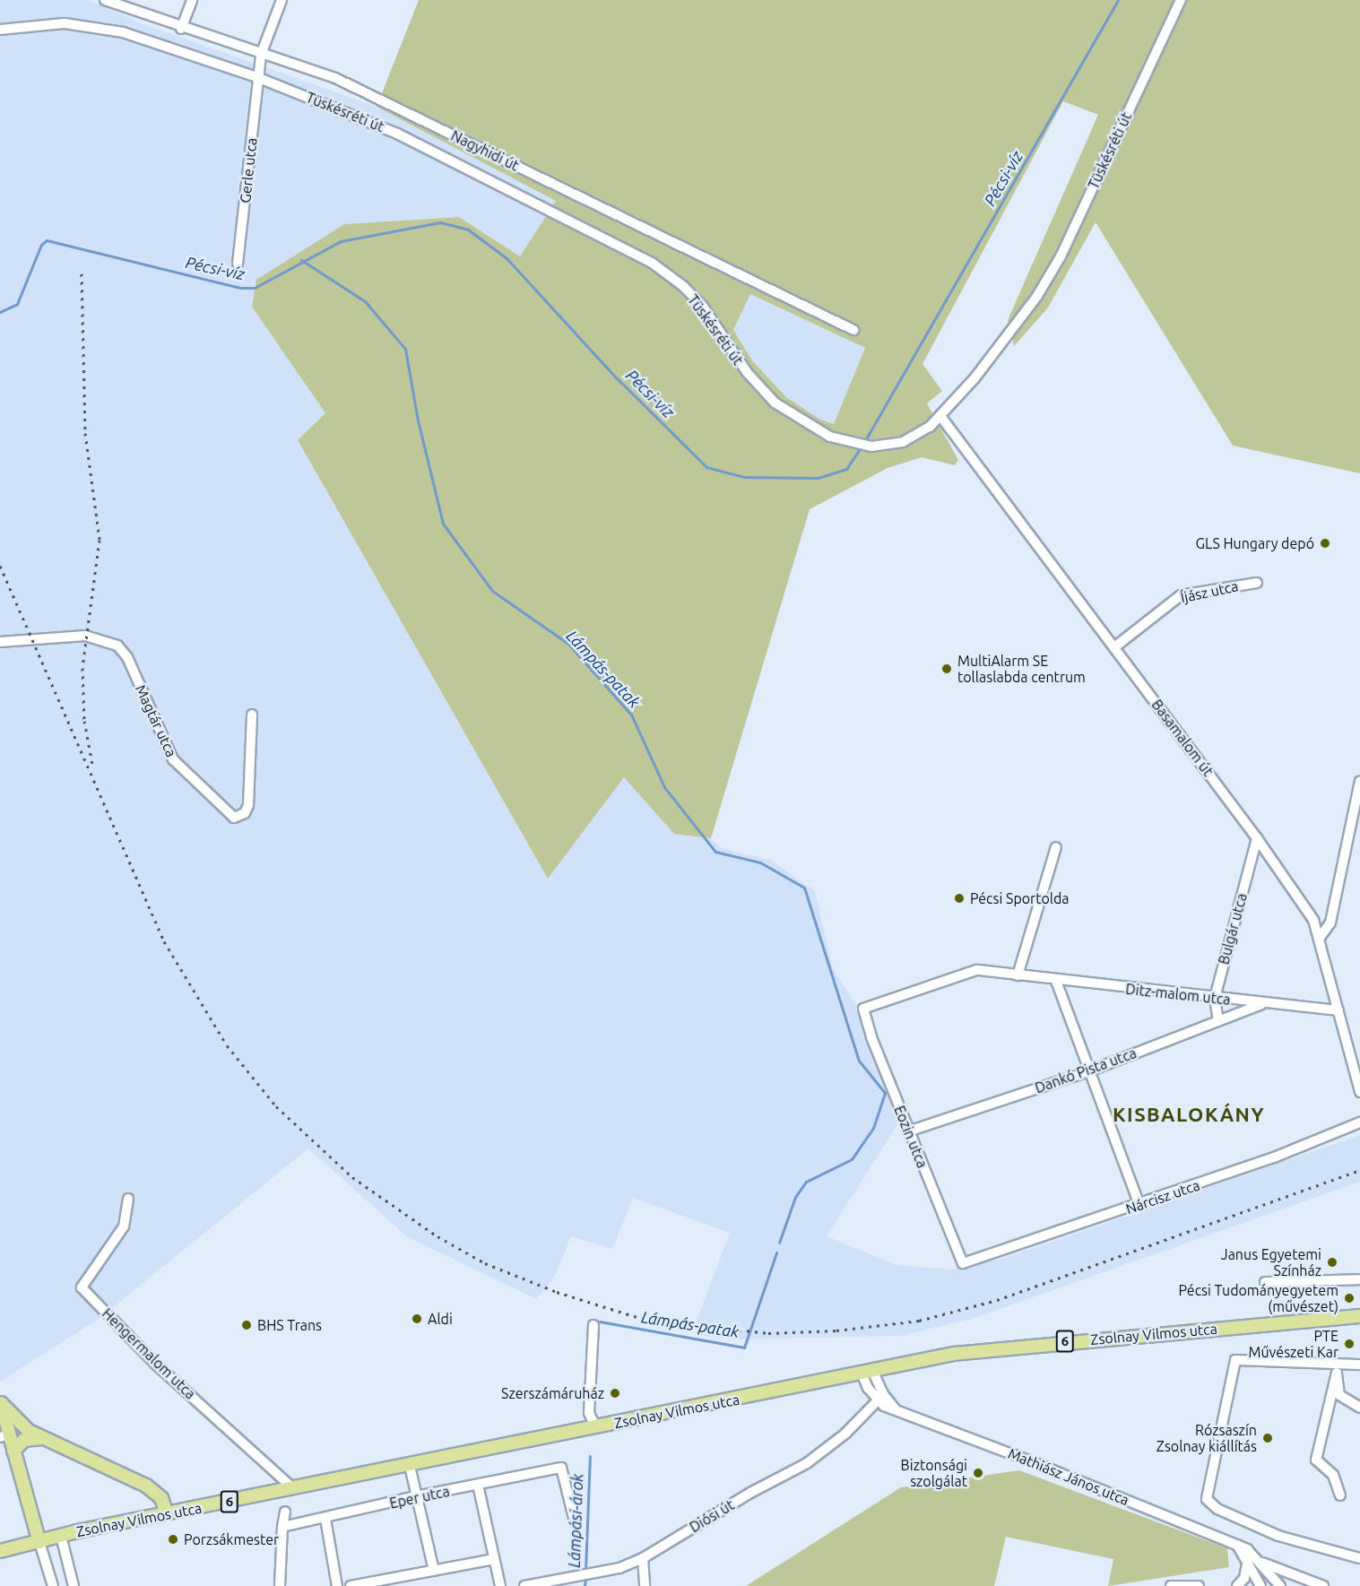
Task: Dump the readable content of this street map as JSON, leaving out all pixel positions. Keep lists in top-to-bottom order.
{
  "streets": {
    "main road": ["Zsolnay Vilmos utca", "6"],
    "street": [
      "Tüskésréti út",
      "Nagyhidi út",
      "Gerle utca",
      "Íjász utca",
      "Magtár utca",
      "Basamalom út",
      "Bulgár utca",
      "Ditz-malom utca",
      "Dankó Pista utca",
      "Eozin utca",
      "Nárcisz utca",
      "Hengermalom utca",
      "Mathiász János utca",
      "Eper utca",
      "Diósi út"
    ]
  },
  "crossings": [
    ["Tüskésréti út", "Gerle utca"],
    ["Tüskésréti út", "Basamalom út"],
    ["Nagyhidi út", "Gerle utca"],
    ["Íjász utca", "Basamalom út"],
    ["Basamalom út", "Bulgár utca"],
    ["Basamalom út", "Ditz-malom utca"],
    ["Bulgár utca", "Ditz-malom utca"],
    ["Bulgár utca", "Dankó Pista utca"],
    ["Ditz-malom utca", "Dankó Pista utca"],
    ["Ditz-malom utca", "Eozin utca"],
    ["Dankó Pista utca", "Eozin utca"],
    ["Eozin utca", "Nárcisz utca"],
    ["Zsolnay Vilmos utca", "Hengermalom utca"],
    ["Zsolnay Vilmos utca", "Mathiász János utca"],
    ["Mathiász János utca", "Diósi út"]
  ],
  "districts": ["KISBALOKÁNY"],
  "water": ["Pécsi-víz", "Lámpás-patak", "Lámpási-árok"],
  "places": [
    "GLS Hungary depó",
    "MultiAlarm SE tollaslabda centrum",
    "Pécsi Sportolda",
    "Janus Egyetemi Színház",
    "Pécsi Tudományegyetem (művészet)",
    "Aldi",
    "BHS Trans",
    "PTE Művészeti Kar",
    "Szerszámáruház",
    "Rózsaszín Zsolnay kiállítás",
    "Biztonsági szolgálat",
    "Porzsákmester"
  ]
}
